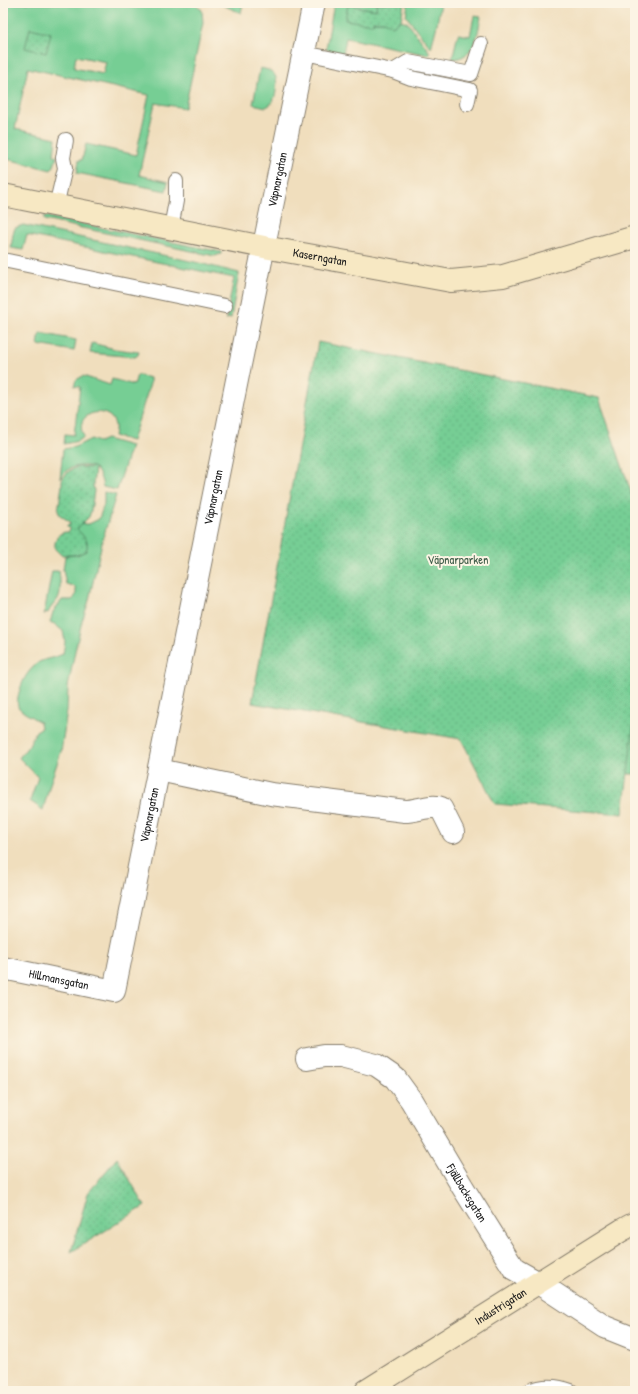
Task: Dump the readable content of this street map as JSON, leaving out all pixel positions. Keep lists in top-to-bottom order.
{
  "streets": {
    "street": [
      "Väpnargatan",
      "Kaserngatan",
      "Hillmansgatan",
      "Fjällbacksgatan",
      "Industrigatan"
    ]
  },
  "crossings": [
    ["Väpnargatan", "Kaserngatan"],
    ["Väpnargatan", "Hillmansgatan"],
    ["Fjällbacksgatan", "Industrigatan"]
  ],
  "parks": ["Väpnarparken"]
}
